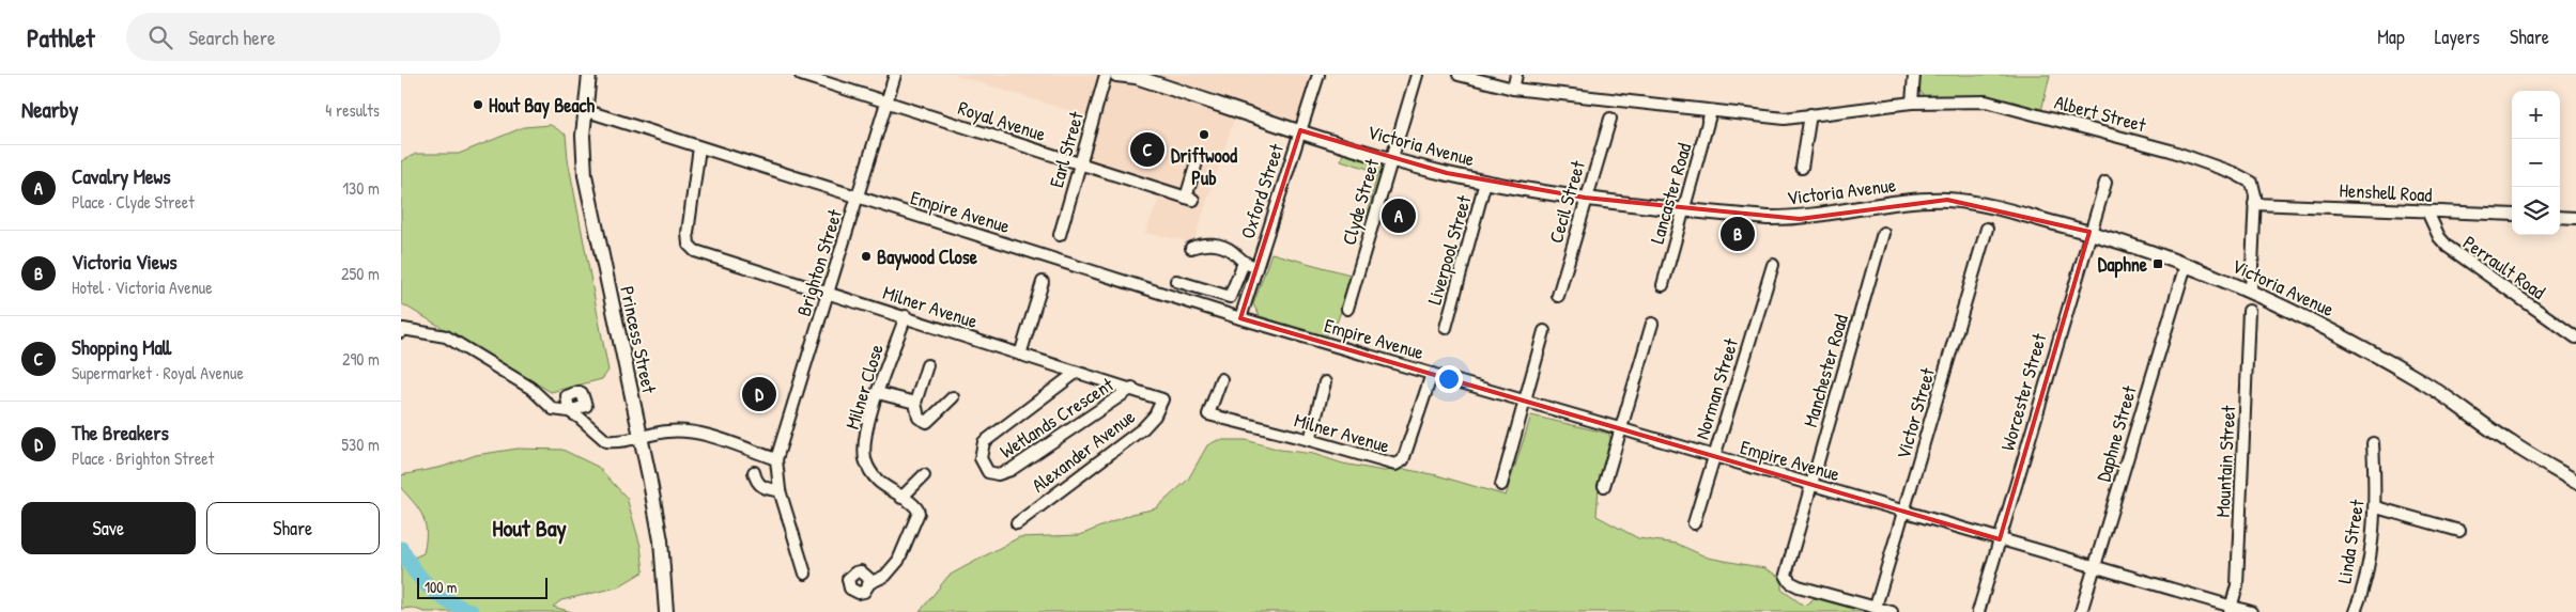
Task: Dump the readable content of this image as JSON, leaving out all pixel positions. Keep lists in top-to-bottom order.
{
  "streets": {
    "street": [
      "Albert Street",
      "Royal Avenue",
      "Victoria Avenue",
      "Earl Street",
      "Oxford Street",
      "Henshell Road",
      "Lancaster Road",
      "Clyde Street",
      "Cecil Street",
      "Empire Avenue",
      "Liverpool Street",
      "Brighton Street",
      "Perrault Road",
      "Milner Avenue",
      "Princess Street",
      "Manchester Road",
      "Milner Close",
      "Norman Street",
      "Worcester Street",
      "Victor Street",
      "Wetlands Crescent",
      "Daphne Street",
      "Alexander Avenue",
      "Mountain Street",
      "Linda Street"
    ]
  },
  "crossings": [
    ["Albert Street", "Henshell Road"],
    ["Albert Street", "Lancaster Road"],
    ["Royal Avenue", "Earl Street"],
    ["Royal Avenue", "Brighton Street"],
    ["Victoria Avenue", "Earl Street"],
    ["Victoria Avenue", "Oxford Street"],
    ["Victoria Avenue", "Lancaster Road"],
    ["Victoria Avenue", "Clyde Street"],
    ["Victoria Avenue", "Cecil Street"],
    ["Victoria Avenue", "Liverpool Street"],
    ["Victoria Avenue", "Worcester Street"],
    ["Victoria Avenue", "Daphne Street"],
    ["Oxford Street", "Empire Avenue"],
    ["Henshell Road", "Perrault Road"],
    ["Empire Avenue", "Brighton Street"],
    ["Empire Avenue", "Milner Avenue"],
    ["Empire Avenue", "Princess Street"],
    ["Empire Avenue", "Manchester Road"],
    ["Empire Avenue", "Norman Street"],
    ["Empire Avenue", "Worcester Street"],
    ["Empire Avenue", "Victor Street"],
    ["Empire Avenue", "Daphne Street"],
    ["Empire Avenue", "Mountain Street"],
    ["Brighton Street", "Milner Avenue"],
    ["Milner Avenue", "Milner Close"],
    ["Milner Avenue", "Wetlands Crescent"],
    ["Milner Avenue", "Alexander Avenue"],
    ["Manchester Road", "Victor Street"]
  ],
  "districts": ["Hout Bay"],
  "places": {
    "other": ["Hout Bay Beach", "Driftwood Pub", "Baywood Close"],
    "transit": ["Daphne"]
  },
  "scale_bar": "100 m",
  "page": {
    "header": "Pathlet",
    "search": "Search here",
    "nav": ["Map", "Layers", "Share"],
    "heading": ["Nearby", "4 results"],
    "map_buttons": ["+", "−"],
    "pins": [
      "C",
      "A",
      "B",
      "D"
    ],
    "list": [
      {
        "mark": "A",
        "name": "Cavalry Mews",
        "note": "Place · Clyde Street",
        "value": "130 m"
      },
      {
        "mark": "B",
        "name": "Victoria Views",
        "note": "Hotel · Victoria Avenue",
        "value": "250 m"
      },
      {
        "mark": "C",
        "name": "Shopping Mall",
        "note": "Supermarket · Royal Avenue",
        "value": "290 m"
      },
      {
        "mark": "D",
        "name": "The Breakers",
        "note": "Place · Brighton Street",
        "value": "530 m"
      }
    ],
    "buttons": ["Save", "Share"],
    "scale": "100 m"
  }
}
